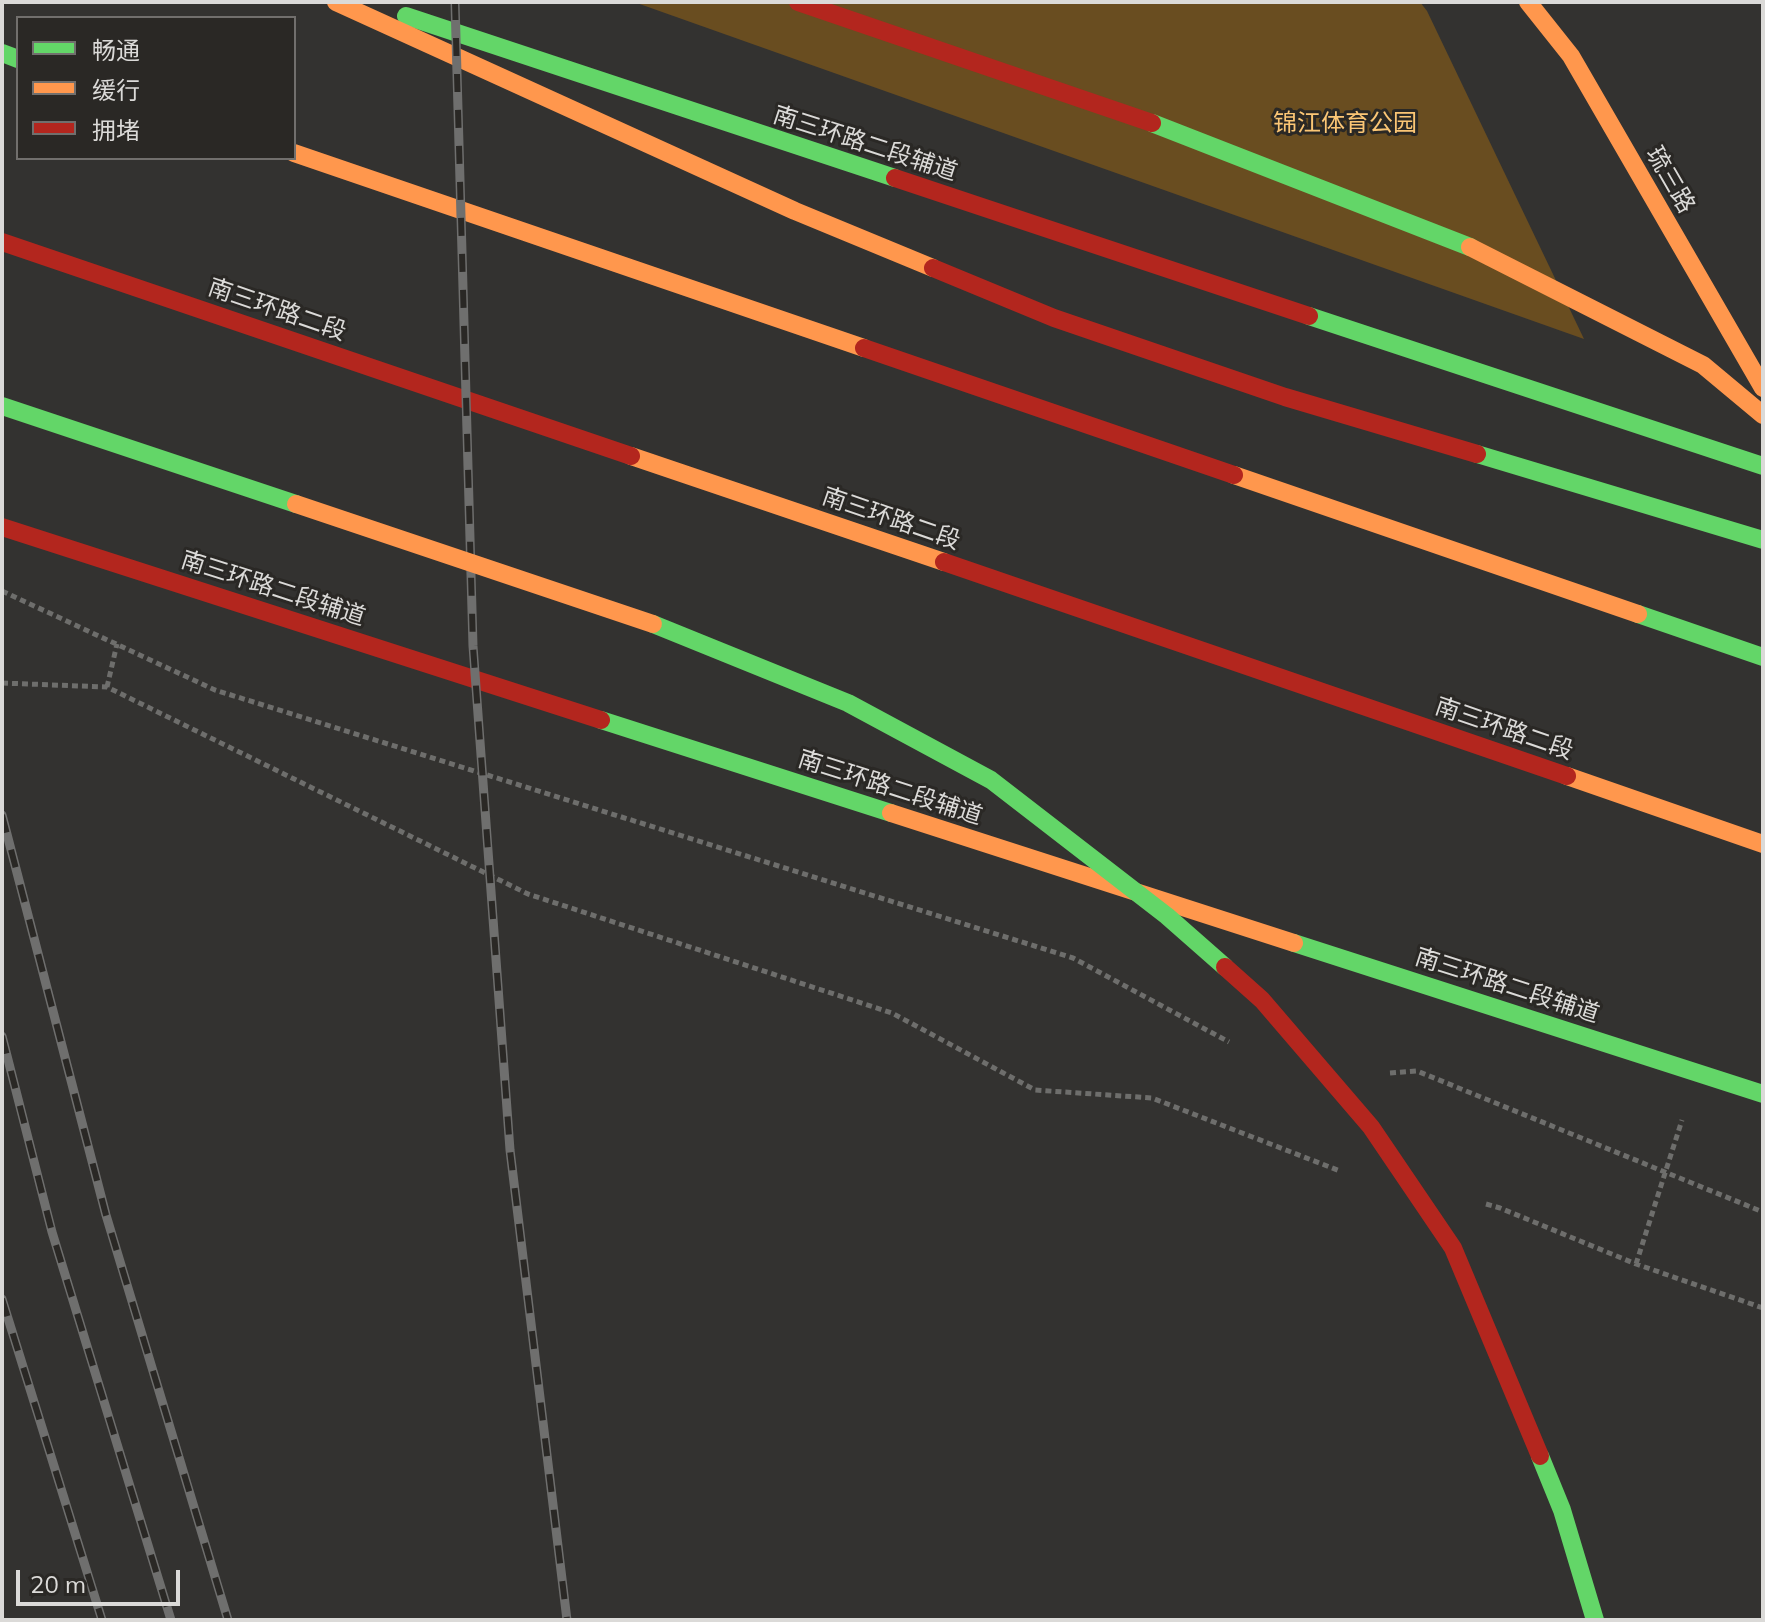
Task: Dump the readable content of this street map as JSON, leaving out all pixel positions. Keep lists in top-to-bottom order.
{
  "streets": {
    "main road": ["南三环路二段辅道", "琉三路", "南三环路二段"]
  },
  "parks": ["锦江体育公园"],
  "legend": ["畅通", "缓行", "拥堵"],
  "scale_bar": "20 m"
}
